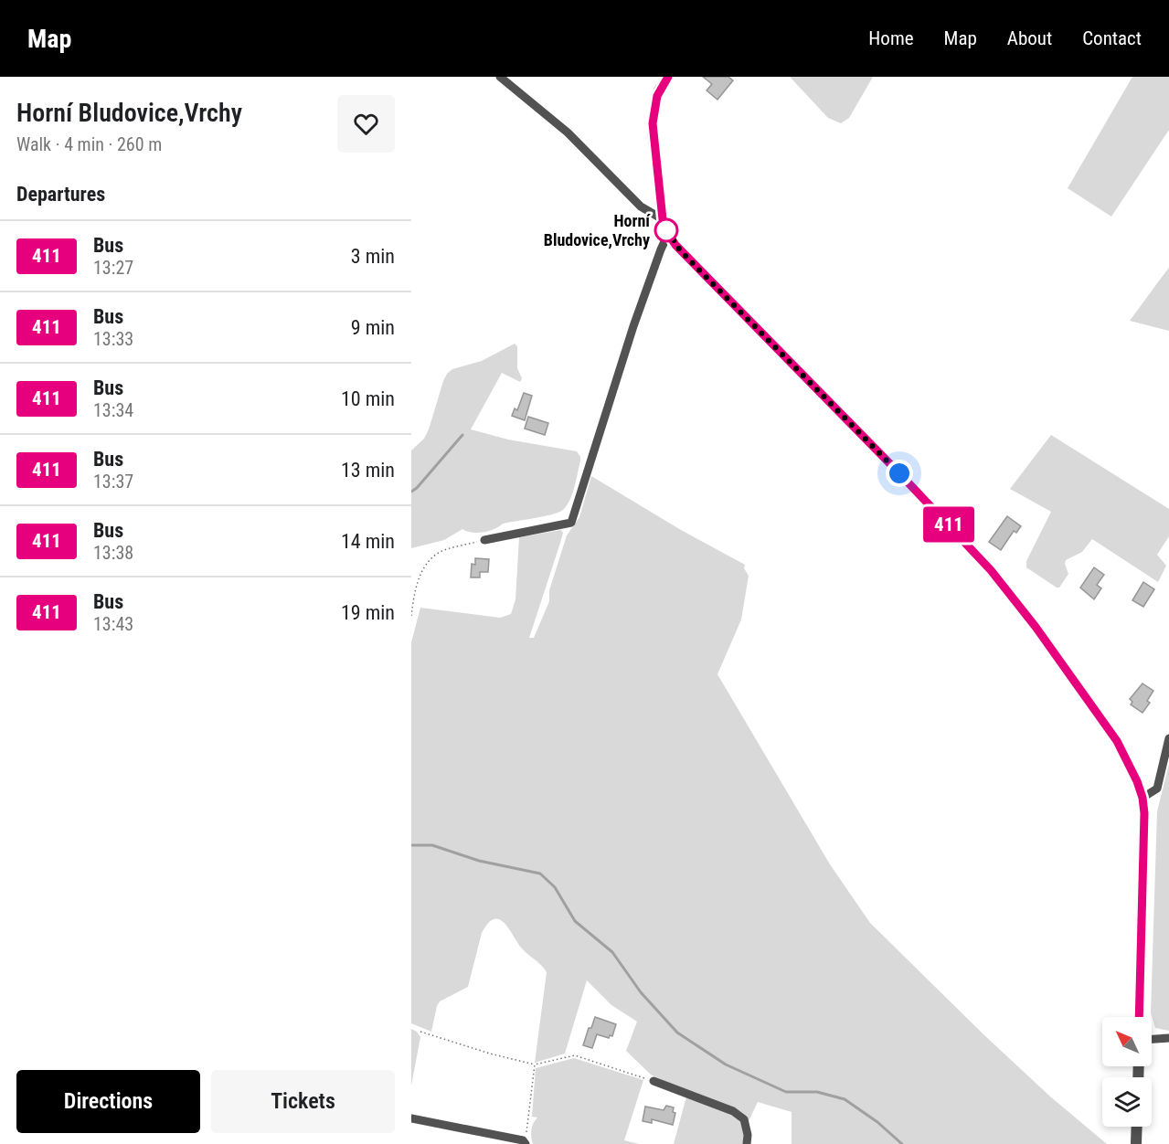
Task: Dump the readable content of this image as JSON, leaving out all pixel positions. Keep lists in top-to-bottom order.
{
  "places": ["Horní Bludovice,Vrchy"],
  "lines": ["bus line 411"],
  "north": "top left",
  "page": {
    "header": "Map",
    "nav": [
      "Home",
      "Map",
      "About",
      "Contact"
    ],
    "heading": [
      ["Horní Bludovice,Vrchy", "Walk · 4 min · 260 m"],
      "Departures"
    ],
    "on_map": "411",
    "list": [
      {
        "mark": "411",
        "name": "Bus",
        "note": "13:27",
        "value": "3 min"
      },
      {
        "mark": "411",
        "name": "Bus",
        "note": "13:33",
        "value": "9 min"
      },
      {
        "mark": "411",
        "name": "Bus",
        "note": "13:34",
        "value": "10 min"
      },
      {
        "mark": "411",
        "name": "Bus",
        "note": "13:37",
        "value": "13 min"
      },
      {
        "mark": "411",
        "name": "Bus",
        "note": "13:38",
        "value": "14 min"
      },
      {
        "mark": "411",
        "name": "Bus",
        "note": "13:43",
        "value": "19 min"
      }
    ],
    "buttons": ["Directions", "Tickets"]
  }
}
